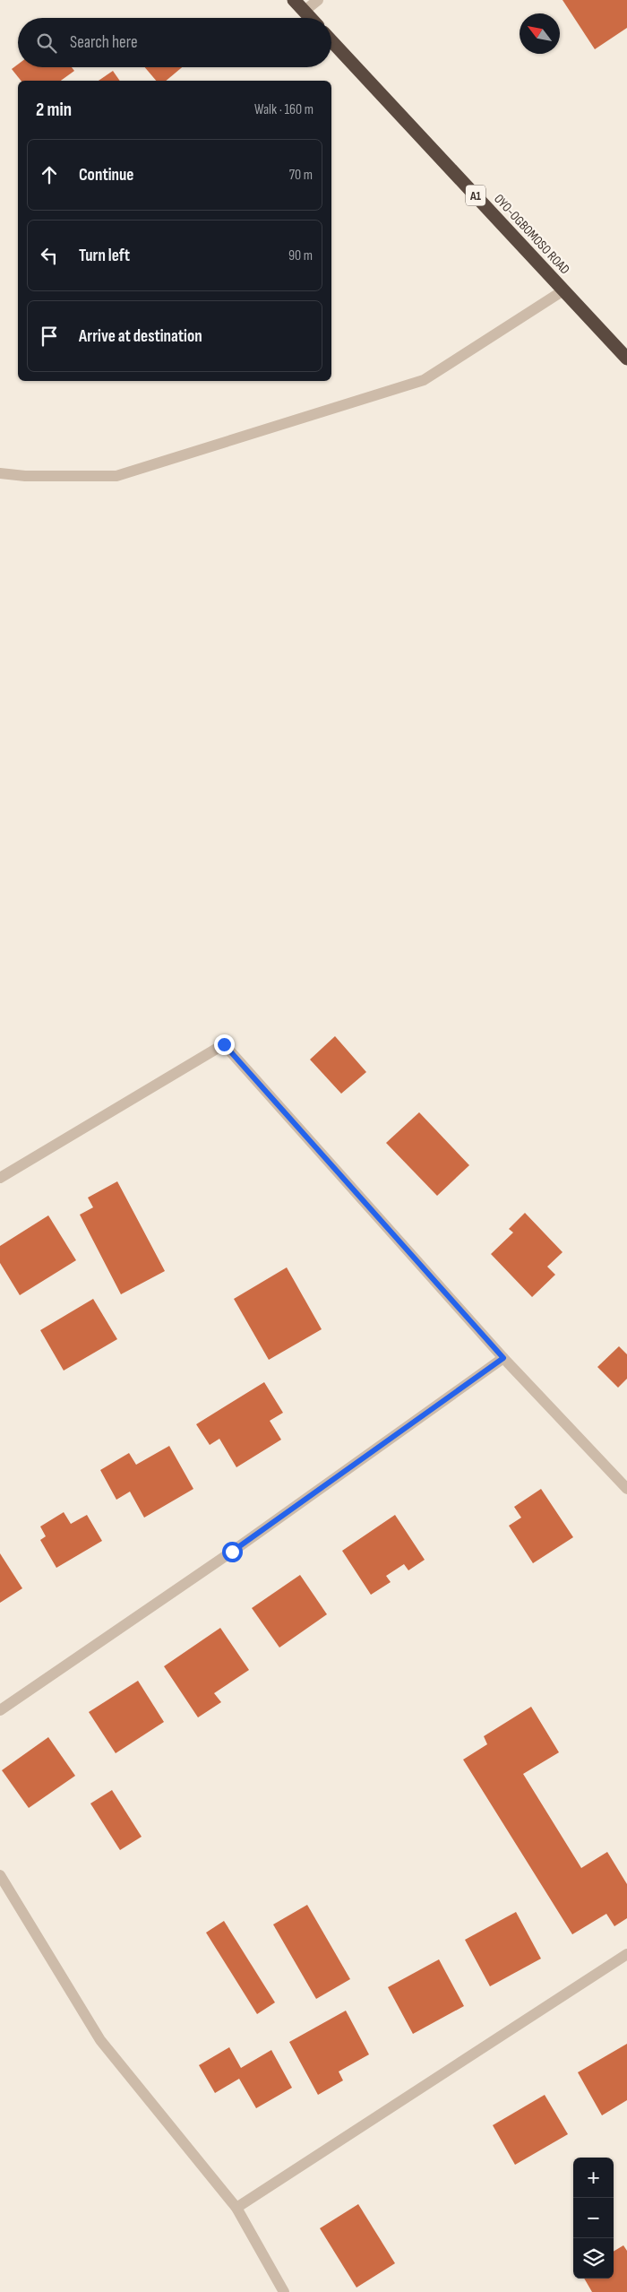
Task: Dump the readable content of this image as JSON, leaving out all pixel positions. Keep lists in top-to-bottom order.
{
  "streets": {
    "highway": ["A1", "OYO-OGBOMOSO ROAD"]
  },
  "north": "top left",
  "page": {
    "search": "Search here",
    "heading": ["2 min", "Walk · 160 m"],
    "list": [
      ["Continue", "70 m"],
      ["Turn left", "90 m"],
      "Arrive at destination"
    ],
    "map_buttons": ["+", "−"]
  }
}
